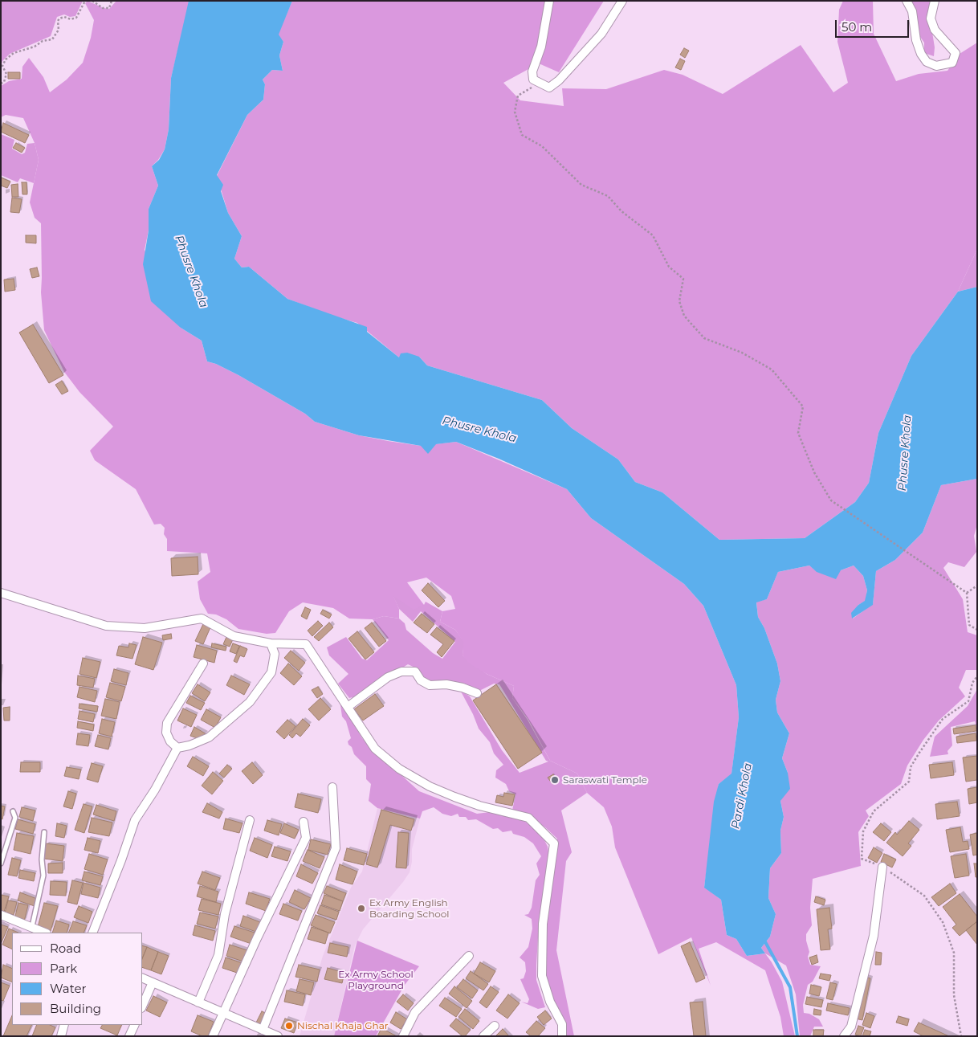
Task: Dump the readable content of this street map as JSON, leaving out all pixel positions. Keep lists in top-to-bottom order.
{
  "water": ["Phusre Khola", "Pardi Khola"],
  "parks": ["Ex Army School Playground"],
  "places": ["Saraswati Temple", "Ex Army English Boarding School", "Nischal Khaja Ghar"],
  "legend": [
    "Road",
    "Park",
    "Water",
    "Building"
  ],
  "scale_bar": "50 m"
}
